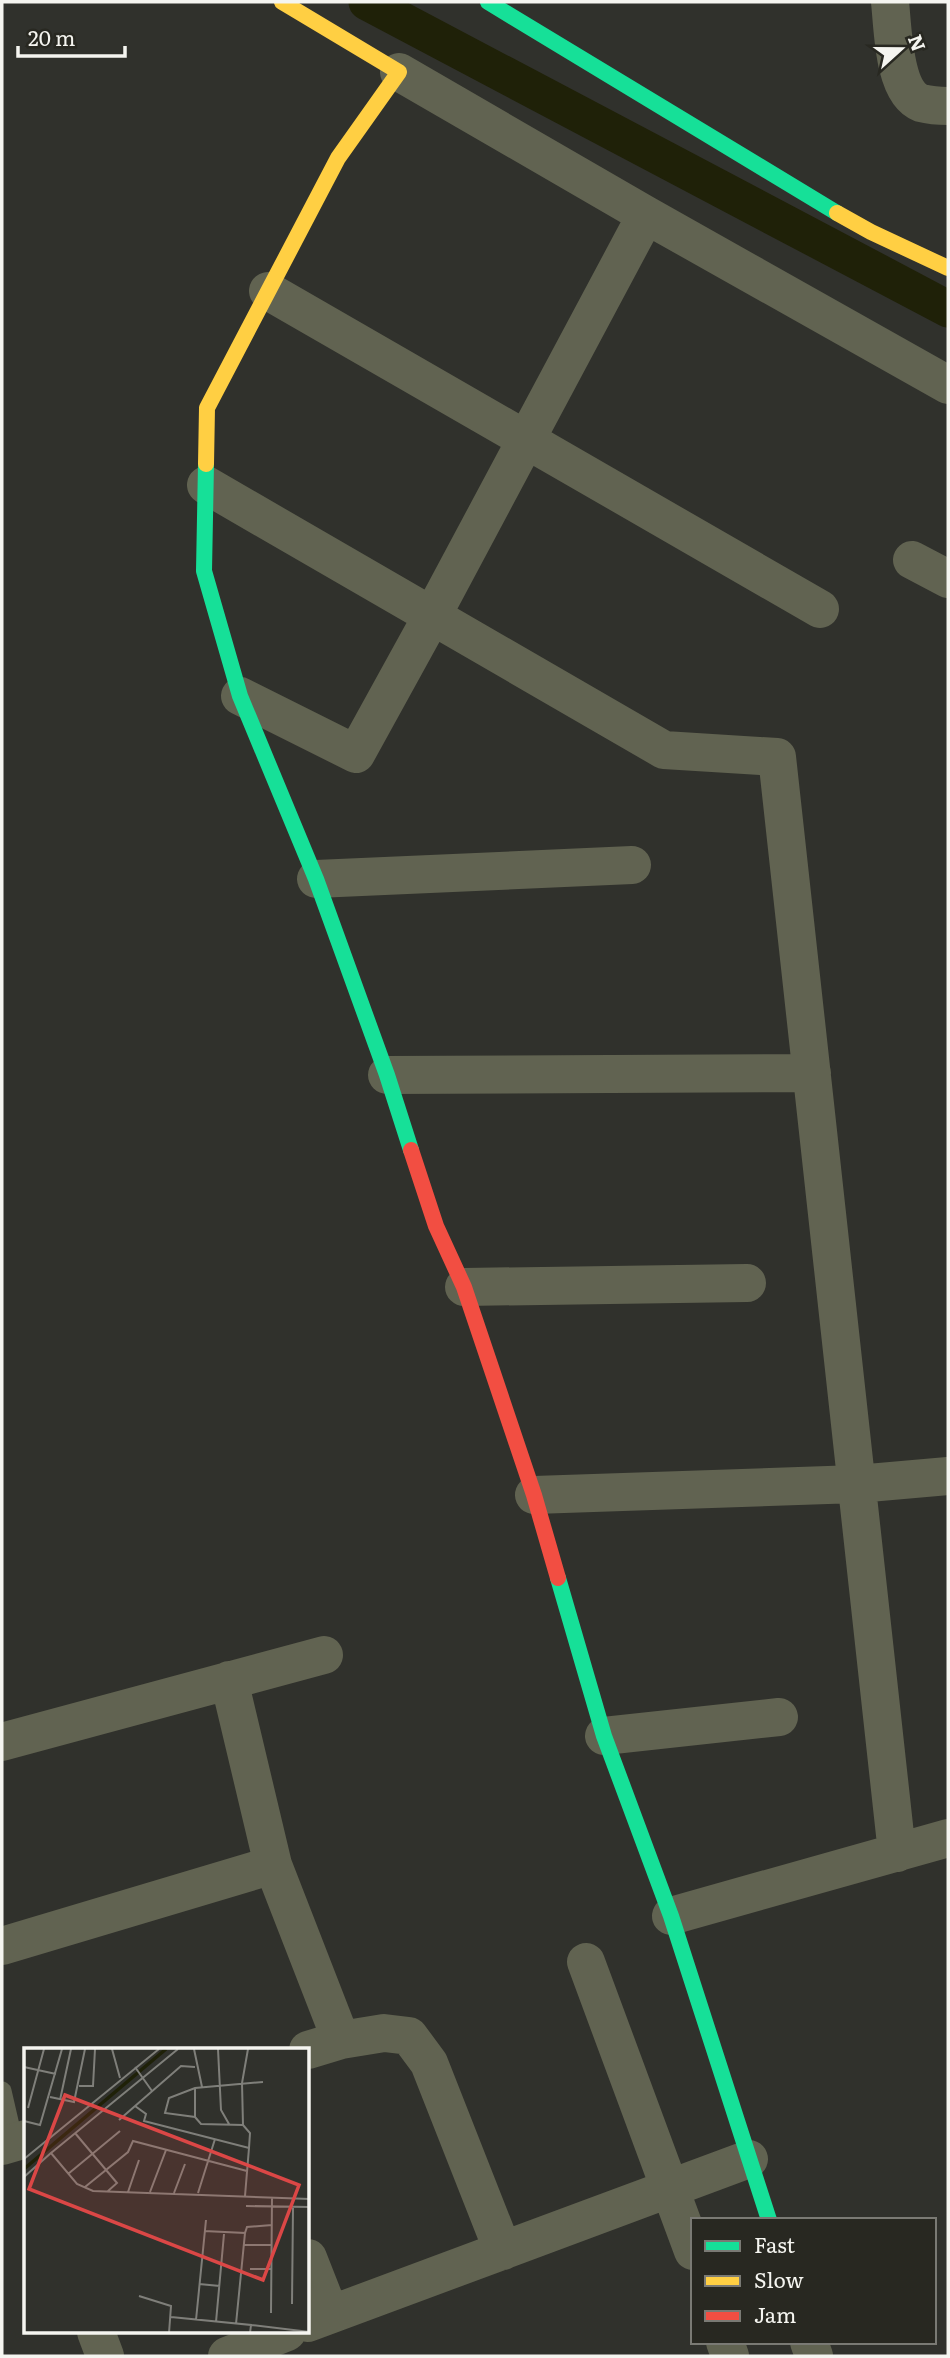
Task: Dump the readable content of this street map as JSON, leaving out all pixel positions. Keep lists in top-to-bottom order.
{
  "legend": ["Fast", "Slow", "Jam"],
  "scale_bar": "20 m",
  "north": "right"
}
